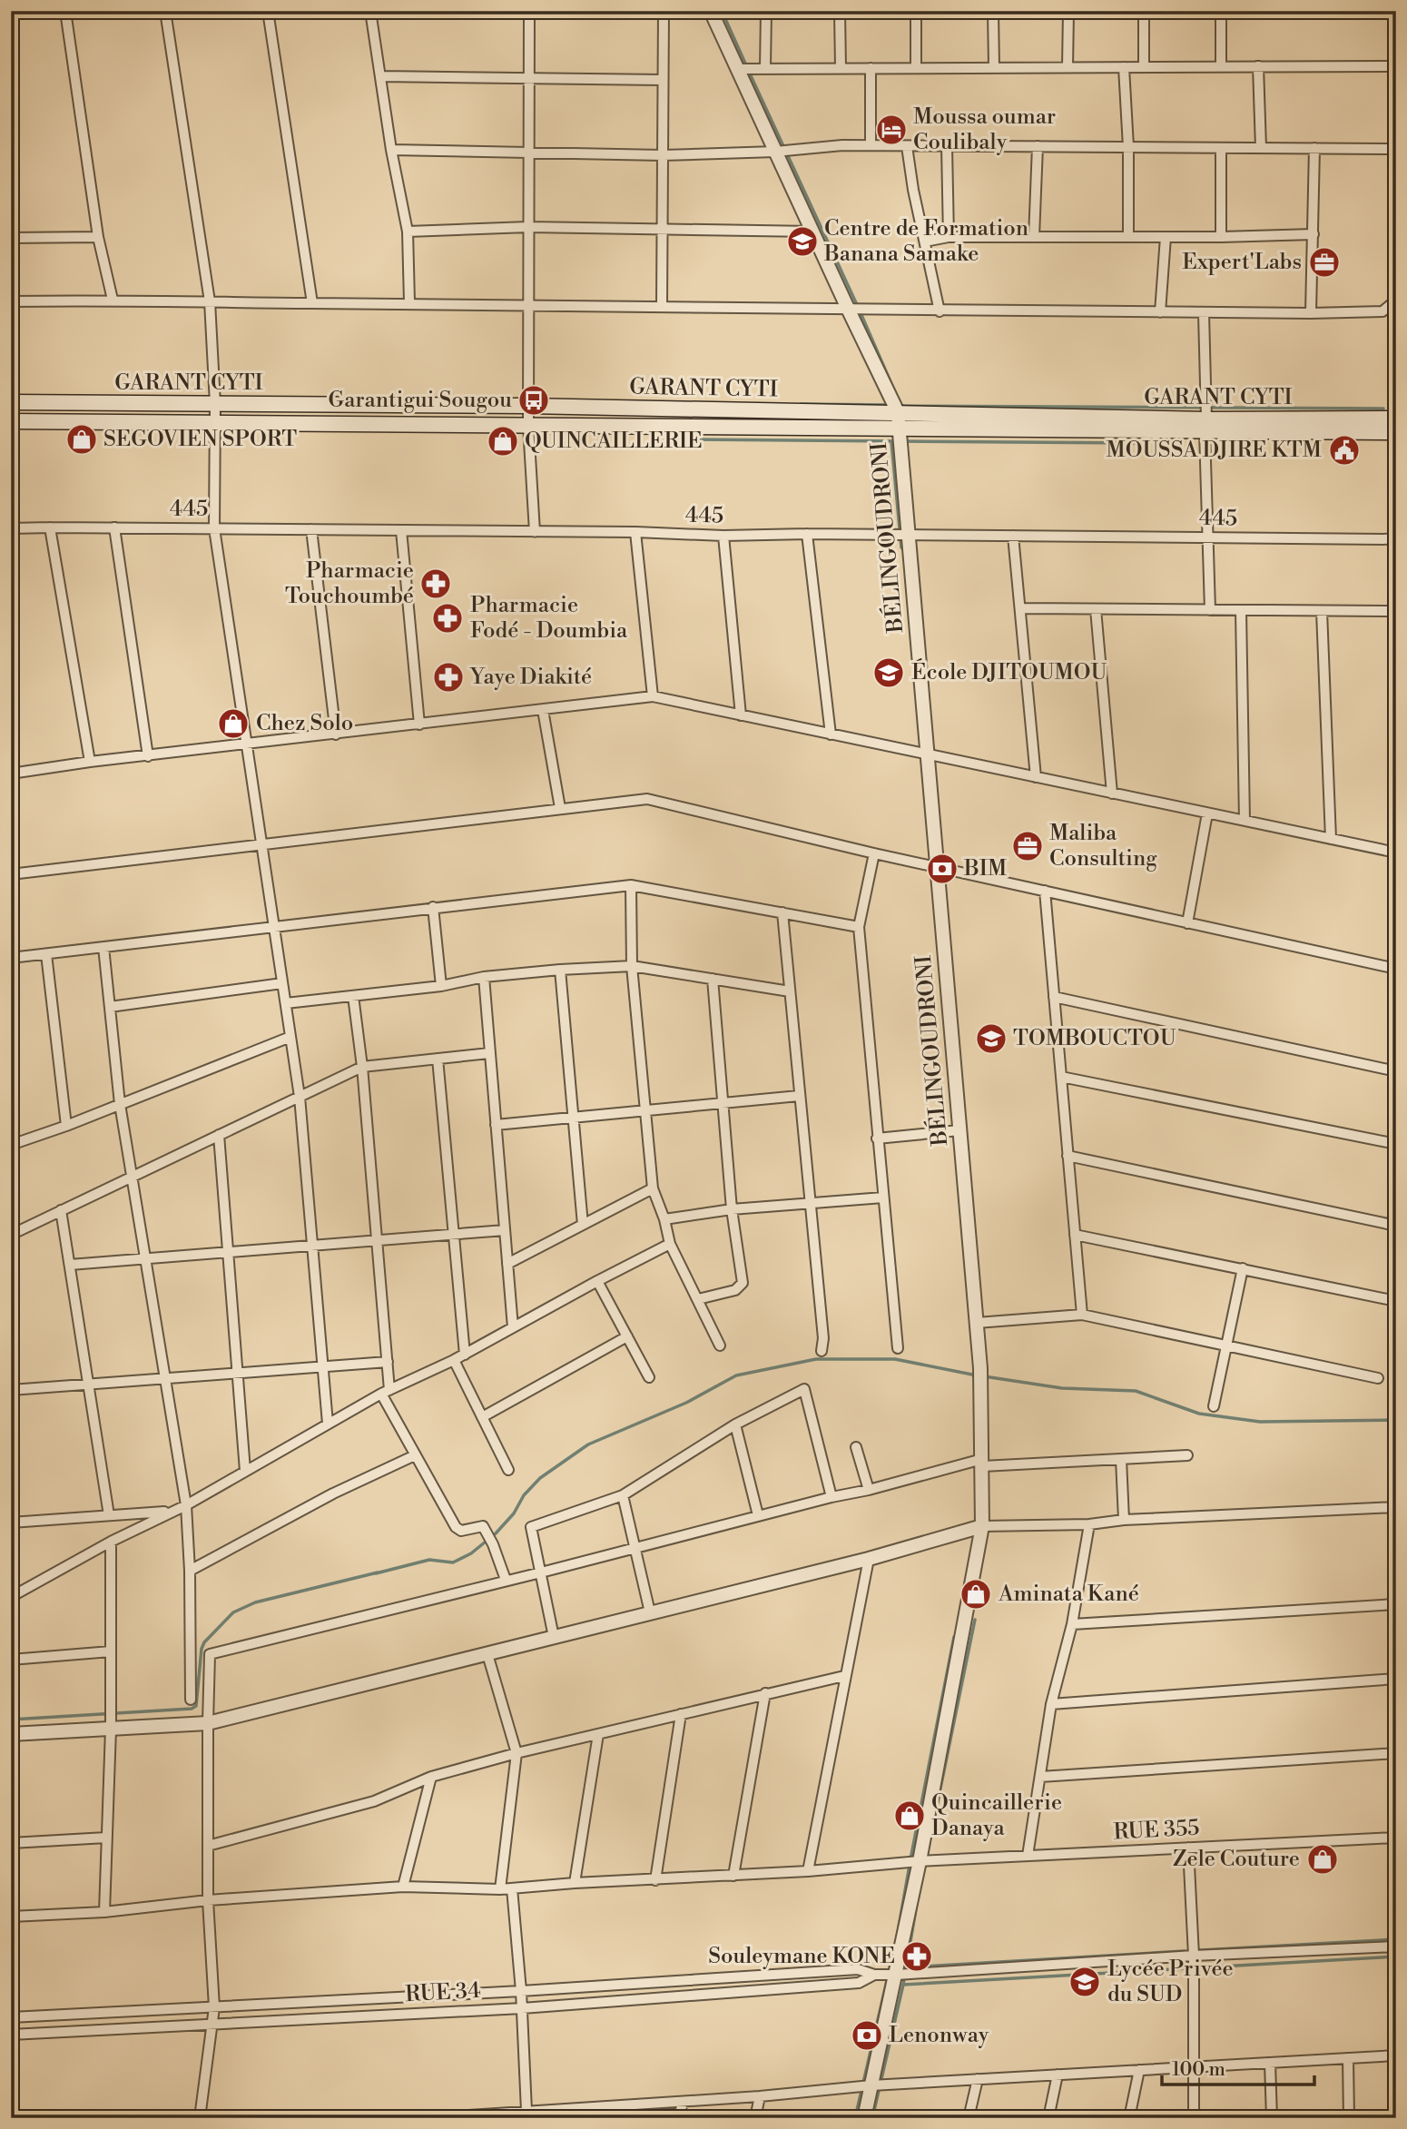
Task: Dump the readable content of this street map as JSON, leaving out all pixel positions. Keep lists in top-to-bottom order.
{
  "streets": {
    "main road": ["GARANT CYTI"],
    "street": [
      "445",
      "BÉLINGOUDRONI",
      "RUE 355",
      "RUE 34"
    ]
  },
  "crossings": [
    ["GARANT CYTI", "BÉLINGOUDRONI"],
    ["445", "BÉLINGOUDRONI"],
    ["BÉLINGOUDRONI", "RUE 355"],
    ["BÉLINGOUDRONI", "RUE 34"]
  ],
  "places": {
    "hotel": ["Moussa oumar Coulibaly"],
    "school or university": [
      "Centre de Formation Banana Samake",
      "École DJITOUMOU",
      "TOMBOUCTOU",
      "Lycée Privée du SUD"
    ],
    "office": ["Expert'Labs", "Maliba Consulting"],
    "bus stop": ["Garantigui Sougou"],
    "shop": [
      "SEGOVIEN SPORT",
      "QUINCAILLERIE",
      "Chez Solo",
      "Aminata Kané",
      "Quincaillerie Danaya",
      "Zele Couture"
    ],
    "public building": ["MOUSSA DJIRE KTM"],
    "pharmacy": [
      "Pharmacie Touchoumbé",
      "Pharmacie Fodé - Doumbia",
      "Yaye Diakité",
      "Souleymane KONE"
    ],
    "bank": ["BIM", "Lenonway"]
  },
  "scale_bar": "100 m"
}
